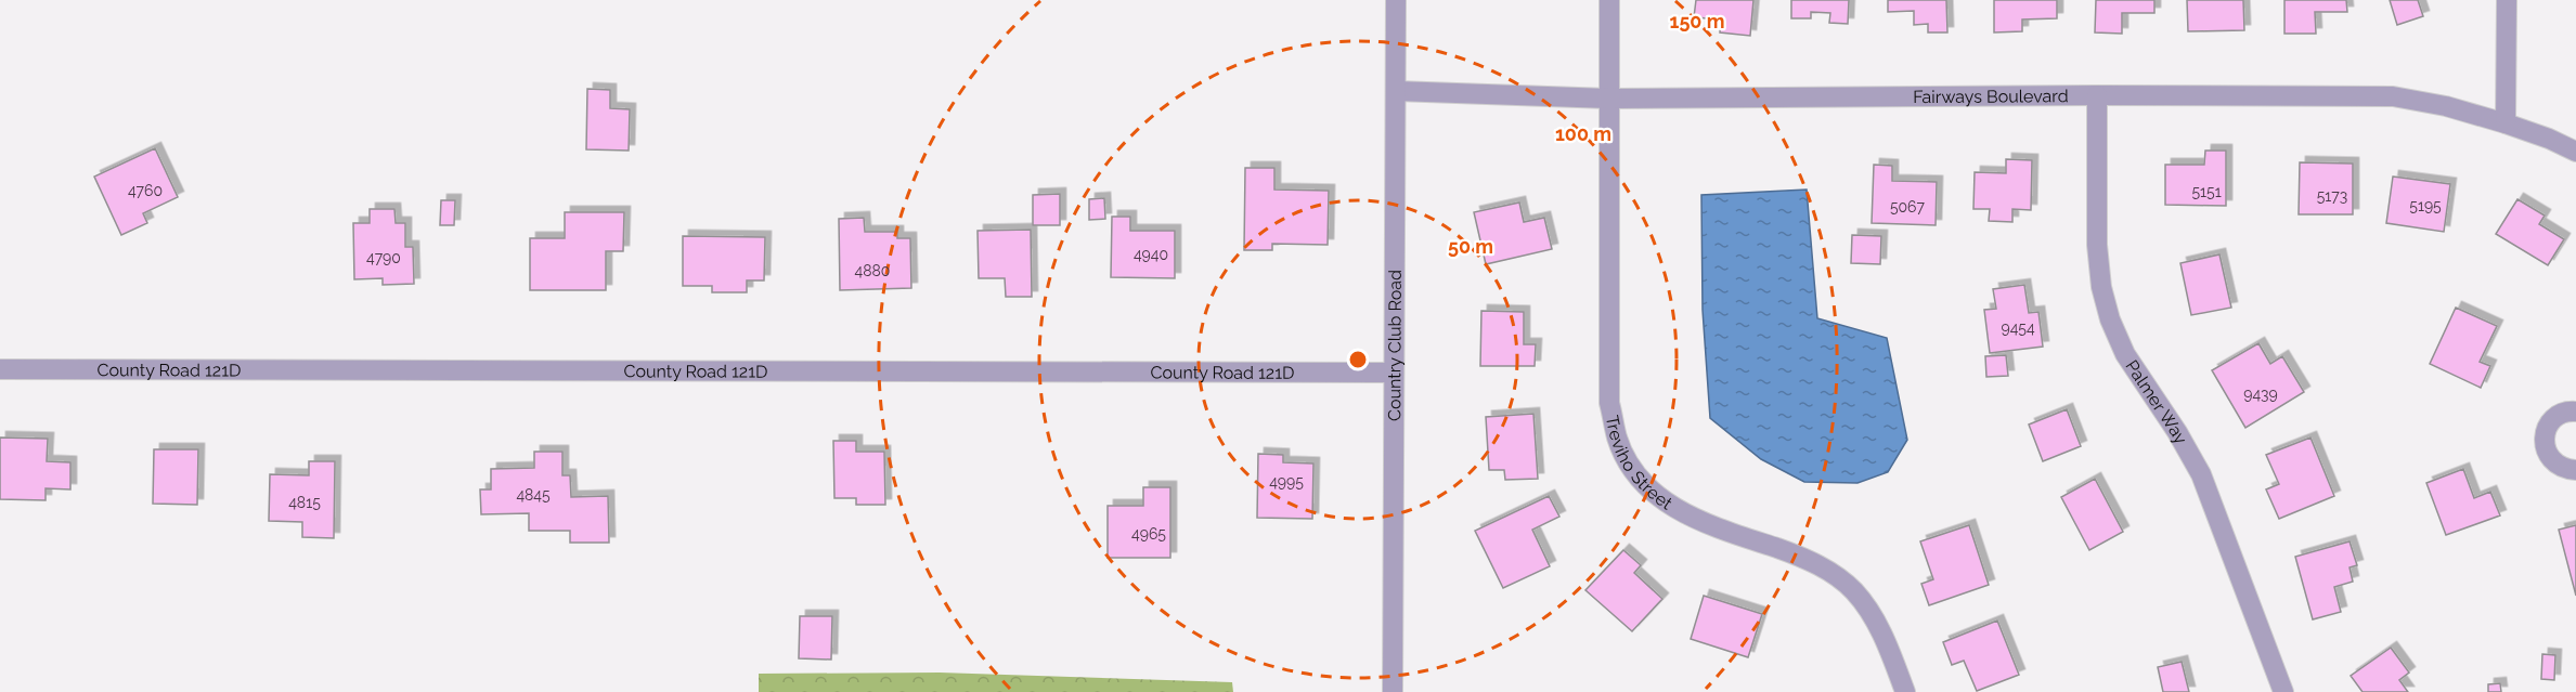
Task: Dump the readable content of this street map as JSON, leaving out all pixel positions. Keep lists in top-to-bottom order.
{
  "streets": {
    "street": [
      "Fairways Boulevard",
      "Country Club Road",
      "County Road 121D",
      "Palmer Way",
      "Treviho Street"
    ]
  },
  "crossings": [
    ["Fairways Boulevard", "Country Club Road"],
    ["Fairways Boulevard", "Palmer Way"],
    ["Fairways Boulevard", "Treviho Street"],
    ["Country Club Road", "County Road 121D"]
  ],
  "house_numbers": [
    "4760",
    "5151",
    "5173",
    "5195",
    "5067",
    "4940",
    "4790",
    "4880",
    "9454",
    "9439",
    "4995",
    "4845",
    "4815",
    "4965"
  ],
  "rings": ["150 m", "100 m", "50 m"]
}
